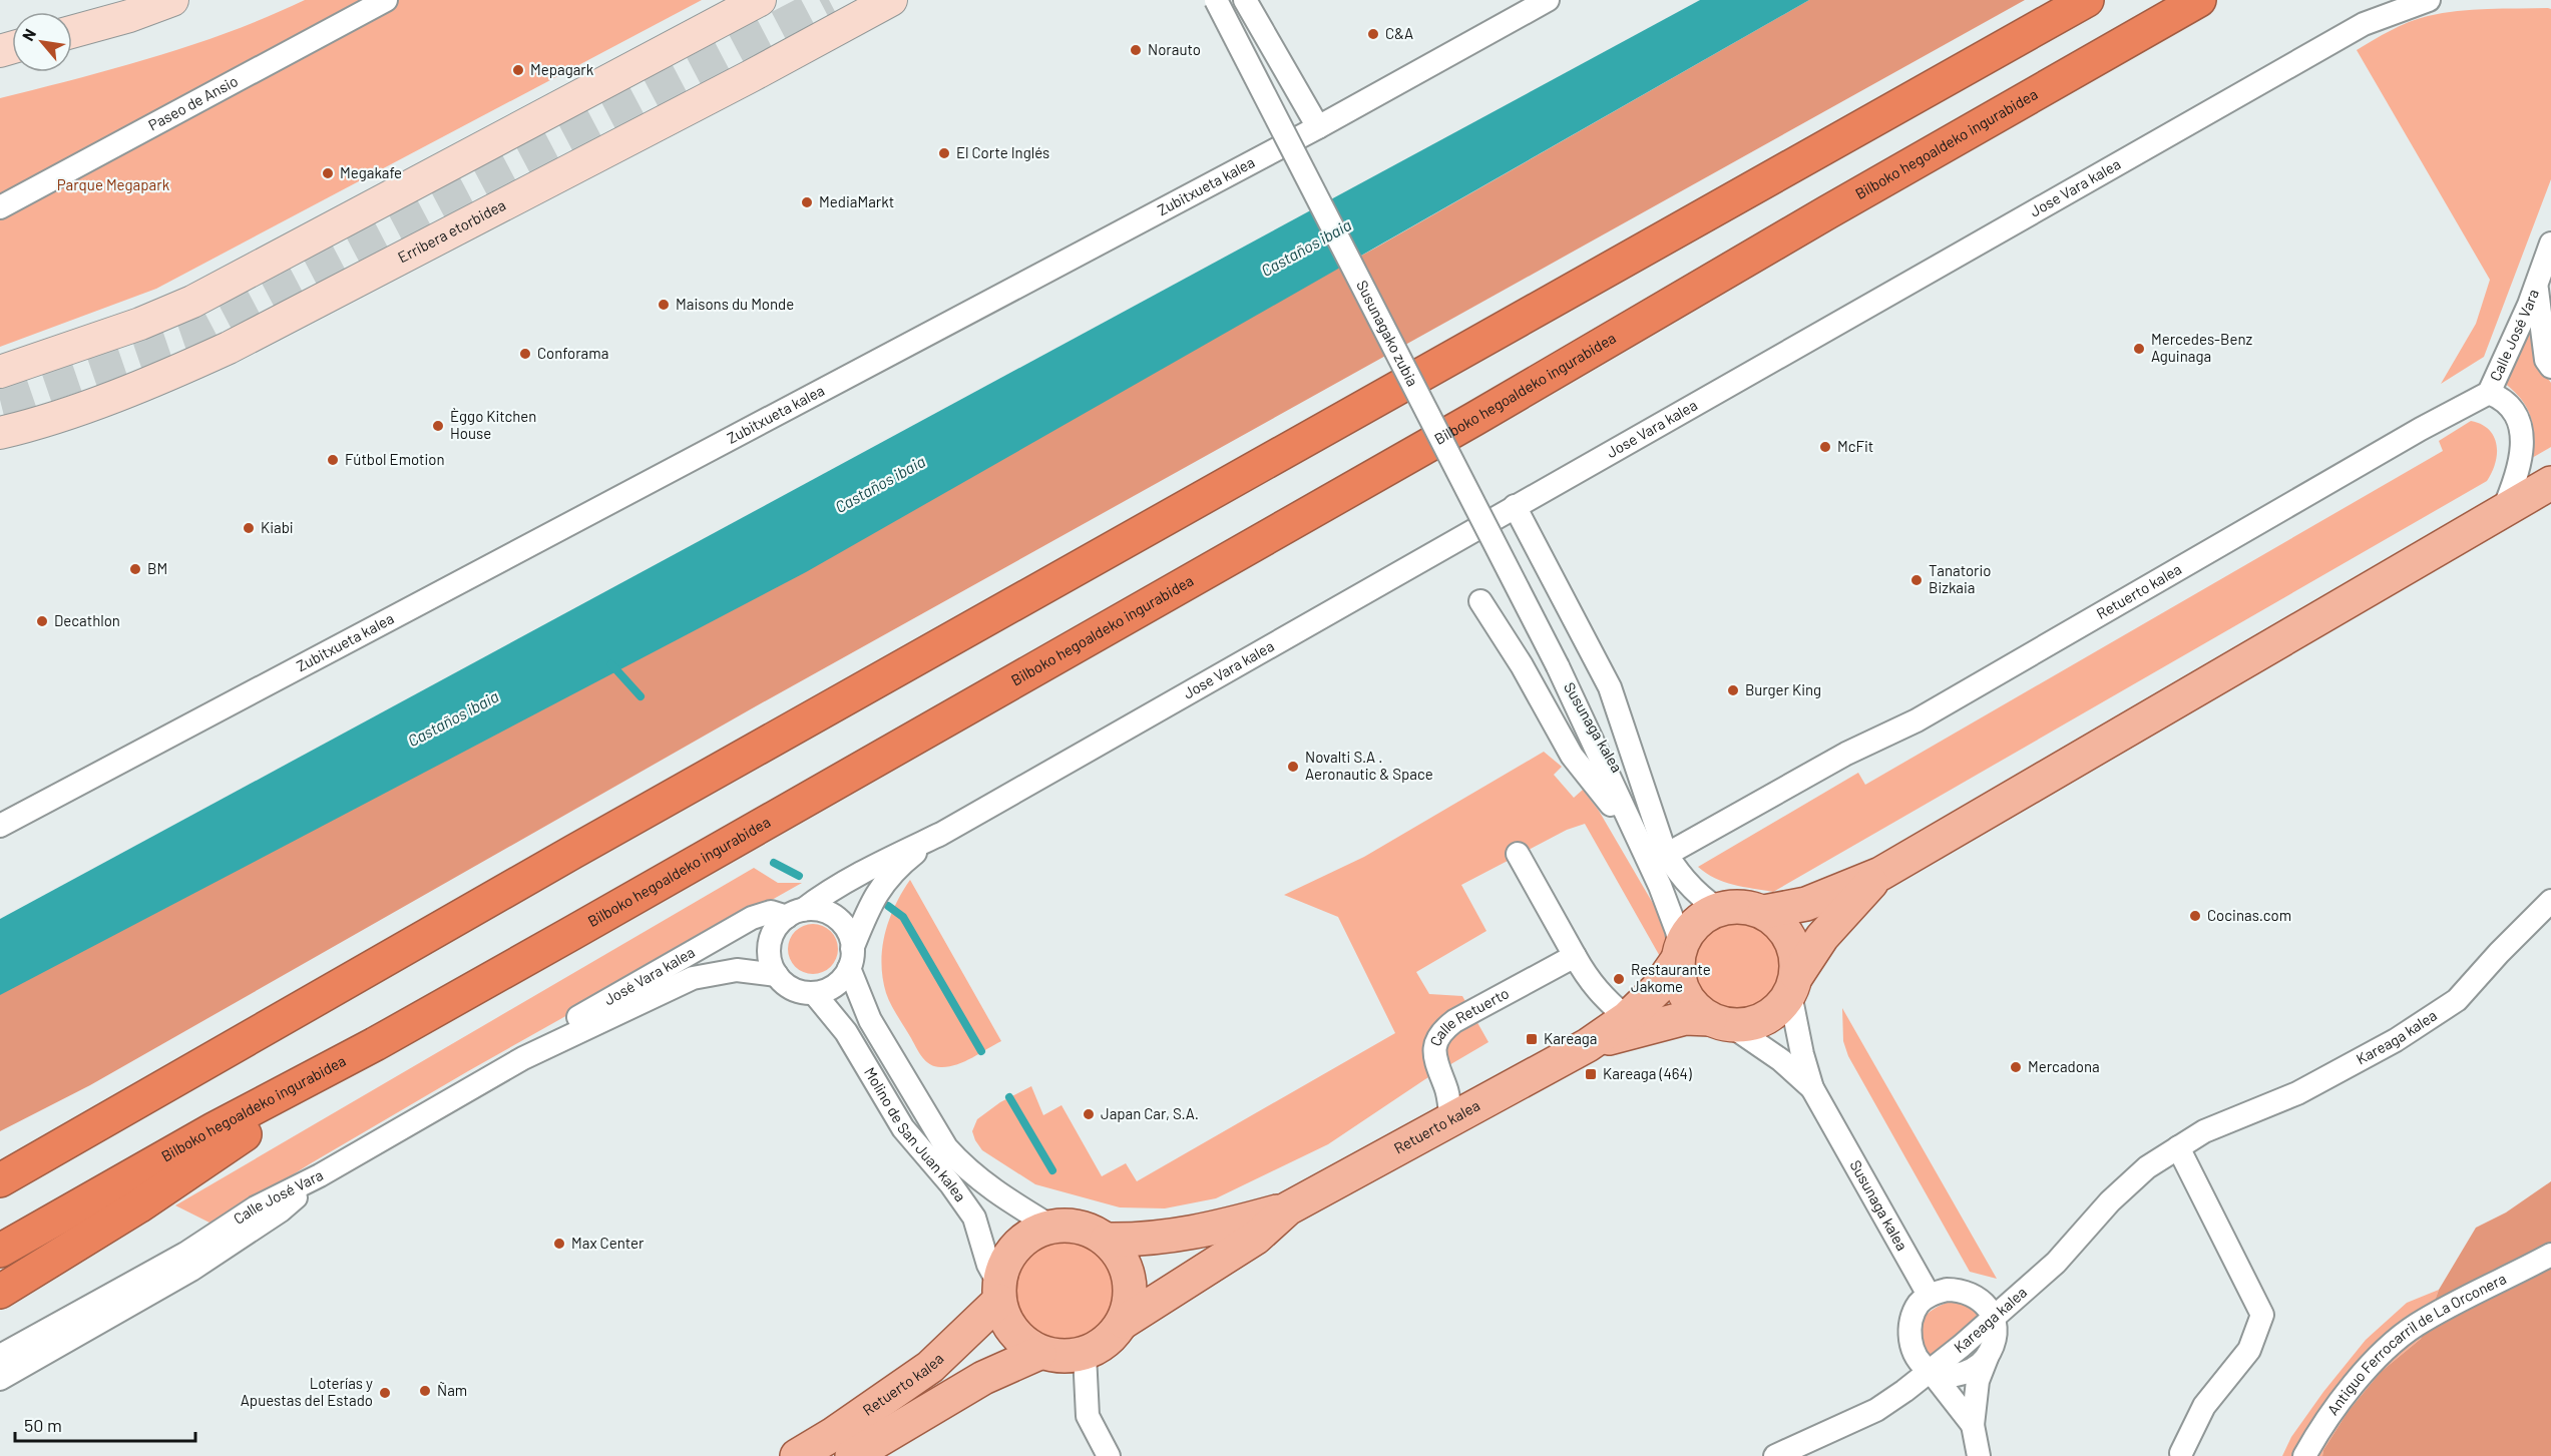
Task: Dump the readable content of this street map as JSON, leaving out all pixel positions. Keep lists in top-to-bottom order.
{
  "streets": {
    "highway": ["Bilboko hegoaldeko ingurabidea"],
    "main road": ["Retuerto kalea"],
    "street": [
      "Paseo de Ansio",
      "Zubitxueta kalea",
      "Jose Vara kalea",
      "Erribera etorbidea",
      "Susunagako zubia",
      "Calle José Vara",
      "Susunaga kalea",
      "José Vara kalea",
      "Calle Retuerto",
      "Kareaga kalea",
      "Molino de San Juan kalea",
      "Antiguo Ferrocarril de La Orconera"
    ]
  },
  "crossings": [
    ["Jose Vara kalea", "Susunaga kalea"],
    ["Jose Vara kalea", "José Vara kalea"],
    ["Jose Vara kalea", "Molino de San Juan kalea"],
    ["Susunagako zubia", "Susunaga kalea"],
    ["Calle José Vara", "Retuerto kalea"],
    ["Calle José Vara", "José Vara kalea"],
    ["Retuerto kalea", "Susunaga kalea"],
    ["Retuerto kalea", "Calle Retuerto"],
    ["Retuerto kalea", "Molino de San Juan kalea"],
    ["José Vara kalea", "Molino de San Juan kalea"]
  ],
  "water": ["Castaños ibaia"],
  "parks": ["Parque Megapark"],
  "places": {
    "other": [
      "C&A",
      "Norauto",
      "Mepagark",
      "El Corte Inglés",
      "Megakafe",
      "MediaMarkt",
      "Maisons du Monde",
      "Mercedes-Benz Aguinaga",
      "Conforama",
      "Èggo Kitchen House",
      "McFit",
      "Fútbol Emotion",
      "Kiabi",
      "BM",
      "Tanatorio Bizkaia",
      "Decathlon",
      "Burger King",
      "Novalti S.A . Aeronautic & Space",
      "Cocinas.com",
      "Restaurante Jakome",
      "Mercadona",
      "Japan Car, S.A.",
      "Max Center",
      "Ñam",
      "Loterías y Apuestas del Estado"
    ],
    "transit": ["Kareaga", "Kareaga (464)"]
  },
  "scale_bar": "50 m",
  "north": "top left"
}
